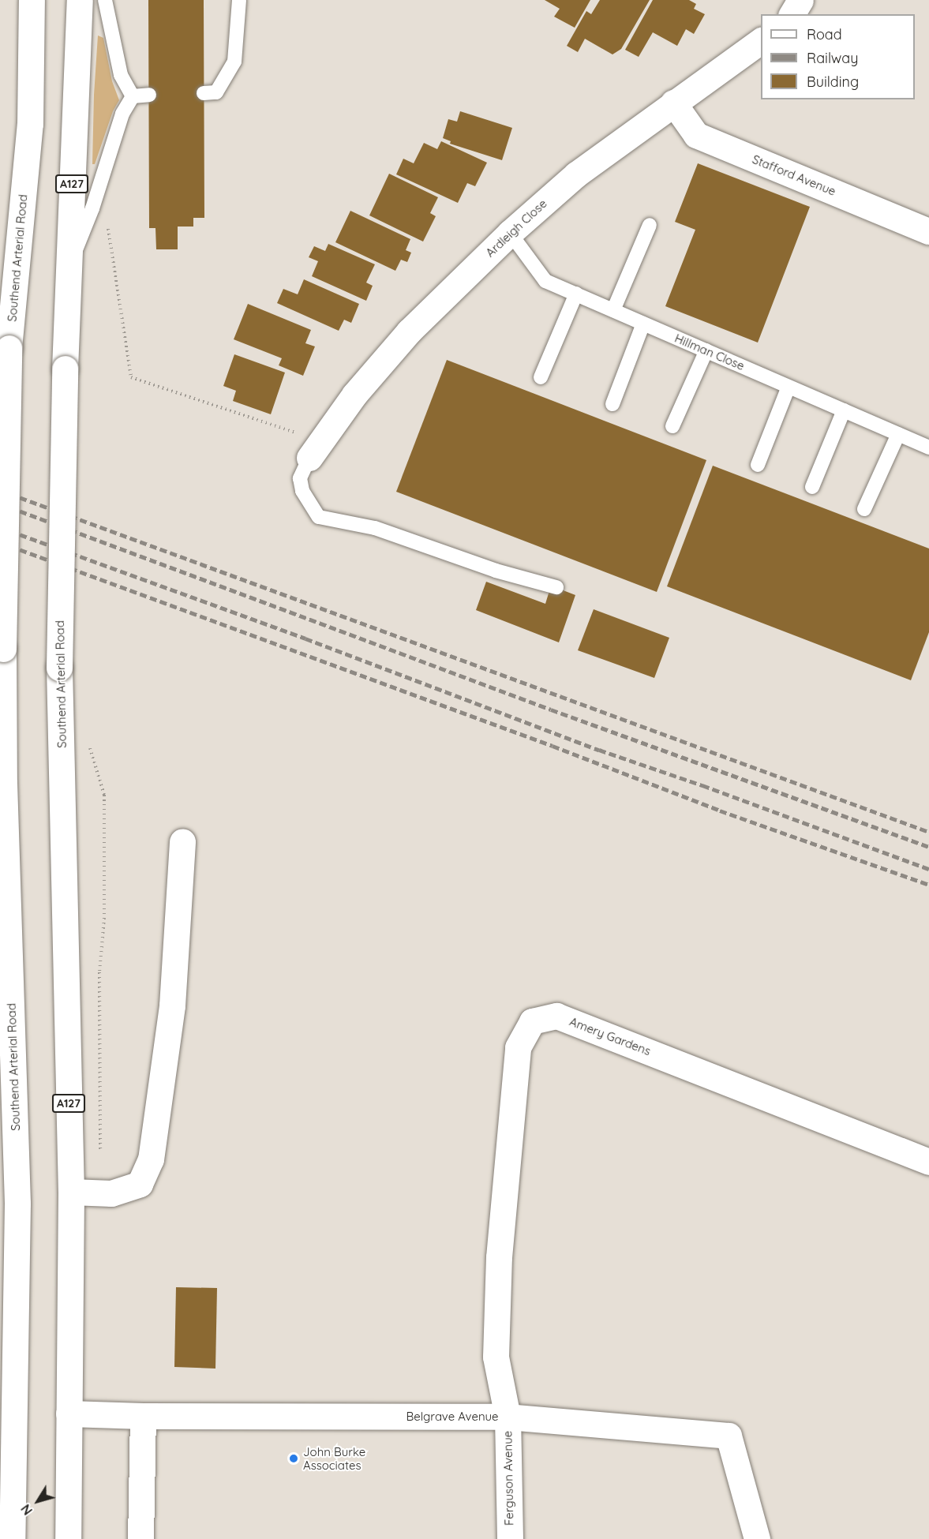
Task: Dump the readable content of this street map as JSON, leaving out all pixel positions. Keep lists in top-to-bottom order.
{
  "streets": {
    "main road": [
      "Stafford Avenue",
      "A127",
      "Ardleigh Close",
      "Southend Arterial Road",
      "Amery Gardens",
      "Belgrave Avenue",
      "Ferguson Avenue"
    ],
    "lane": ["Hillman Close"]
  },
  "crossings": [
    ["Stafford Avenue", "Ardleigh Close"],
    ["Ardleigh Close", "Hillman Close"],
    ["Southend Arterial Road", "Belgrave Avenue"],
    ["Amery Gardens", "Belgrave Avenue"],
    ["Amery Gardens", "Ferguson Avenue"],
    ["Belgrave Avenue", "Ferguson Avenue"]
  ],
  "places": ["John Burke Associates"],
  "legend": ["Road", "Railway", "Building"],
  "north": "bottom left"
}
